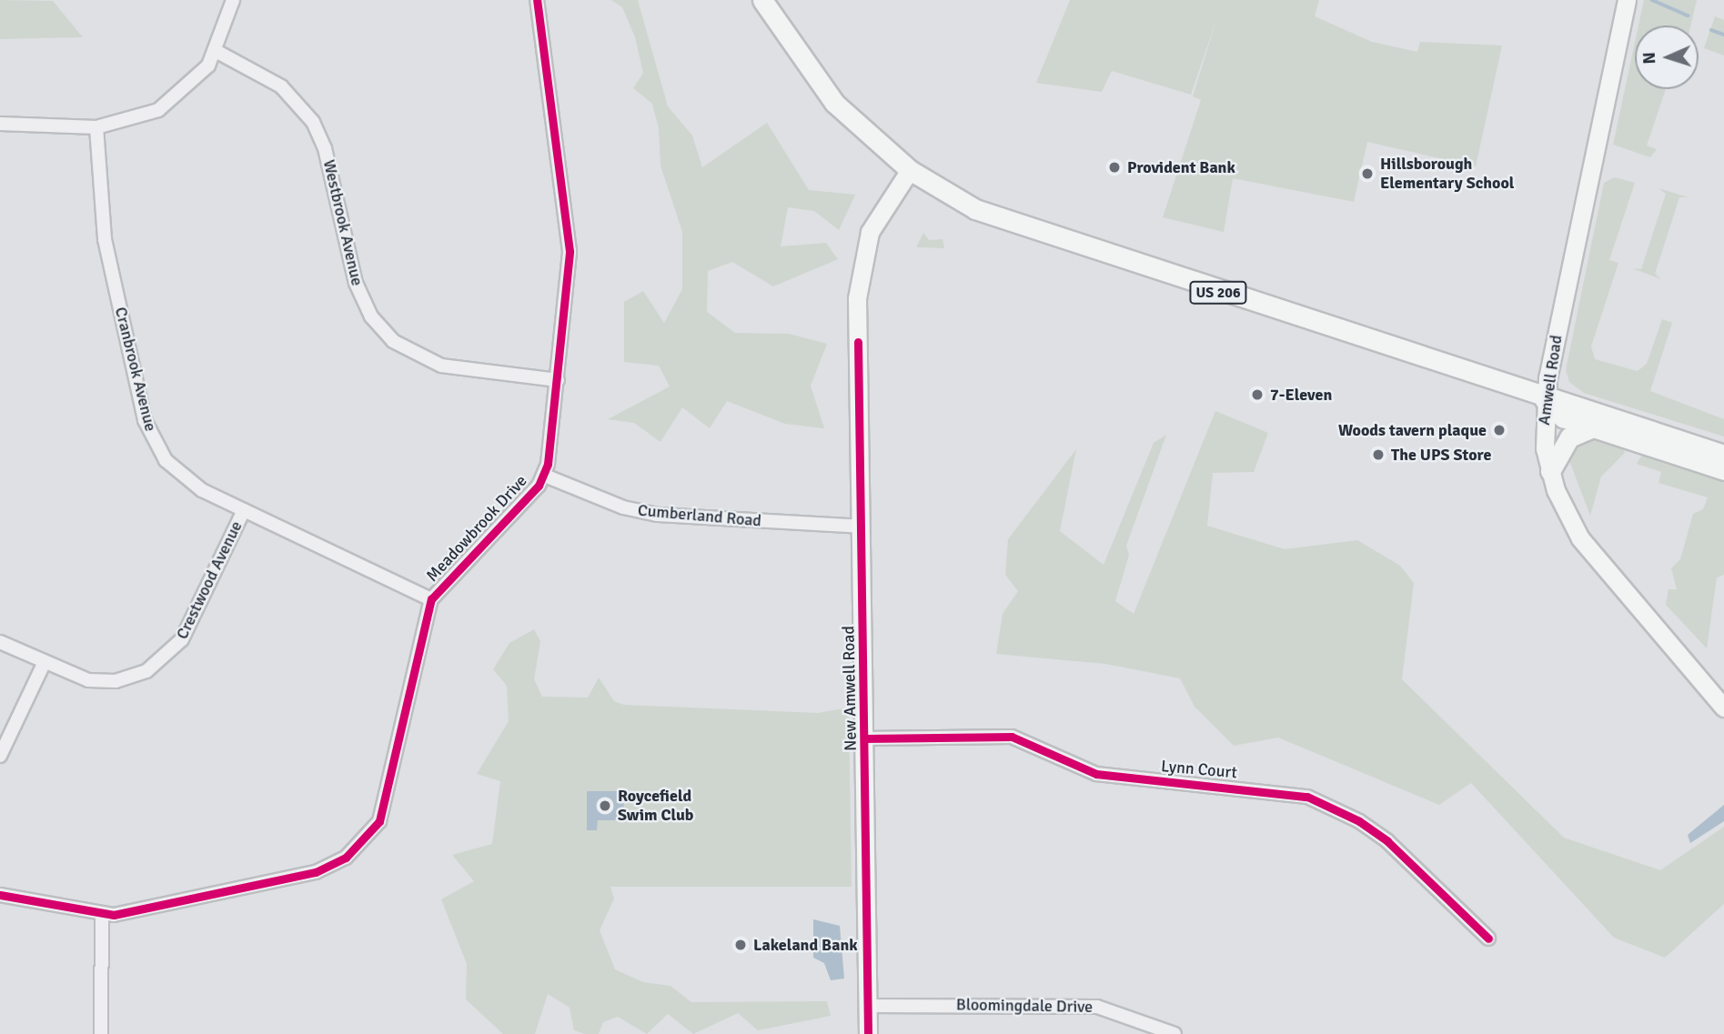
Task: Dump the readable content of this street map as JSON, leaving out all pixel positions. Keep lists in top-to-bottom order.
{
  "streets": {
    "main road": ["US 206"],
    "street": [
      "Westbrook Avenue",
      "Cranbrook Avenue",
      "Amwell Road",
      "Cumberland Road",
      "Meadowbrook Drive",
      "Crestwood Avenue",
      "New Amwell Road",
      "Lynn Court",
      "Bloomingdale Drive"
    ]
  },
  "crossings": [
    ["Westbrook Avenue", "Meadowbrook Drive"],
    ["US 206", "Amwell Road"],
    ["US 206", "New Amwell Road"],
    ["Cranbrook Avenue", "Meadowbrook Drive"],
    ["Cranbrook Avenue", "Crestwood Avenue"],
    ["Cumberland Road", "Meadowbrook Drive"],
    ["Cumberland Road", "New Amwell Road"],
    ["New Amwell Road", "Lynn Court"],
    ["New Amwell Road", "Bloomingdale Drive"]
  ],
  "places": [
    "Provident Bank",
    "Hillsborough Elementary School",
    "7-Eleven",
    "Woods tavern plaque",
    "The UPS Store",
    "Roycefield Swim Club",
    "Lakeland Bank"
  ],
  "north": "left"
}
